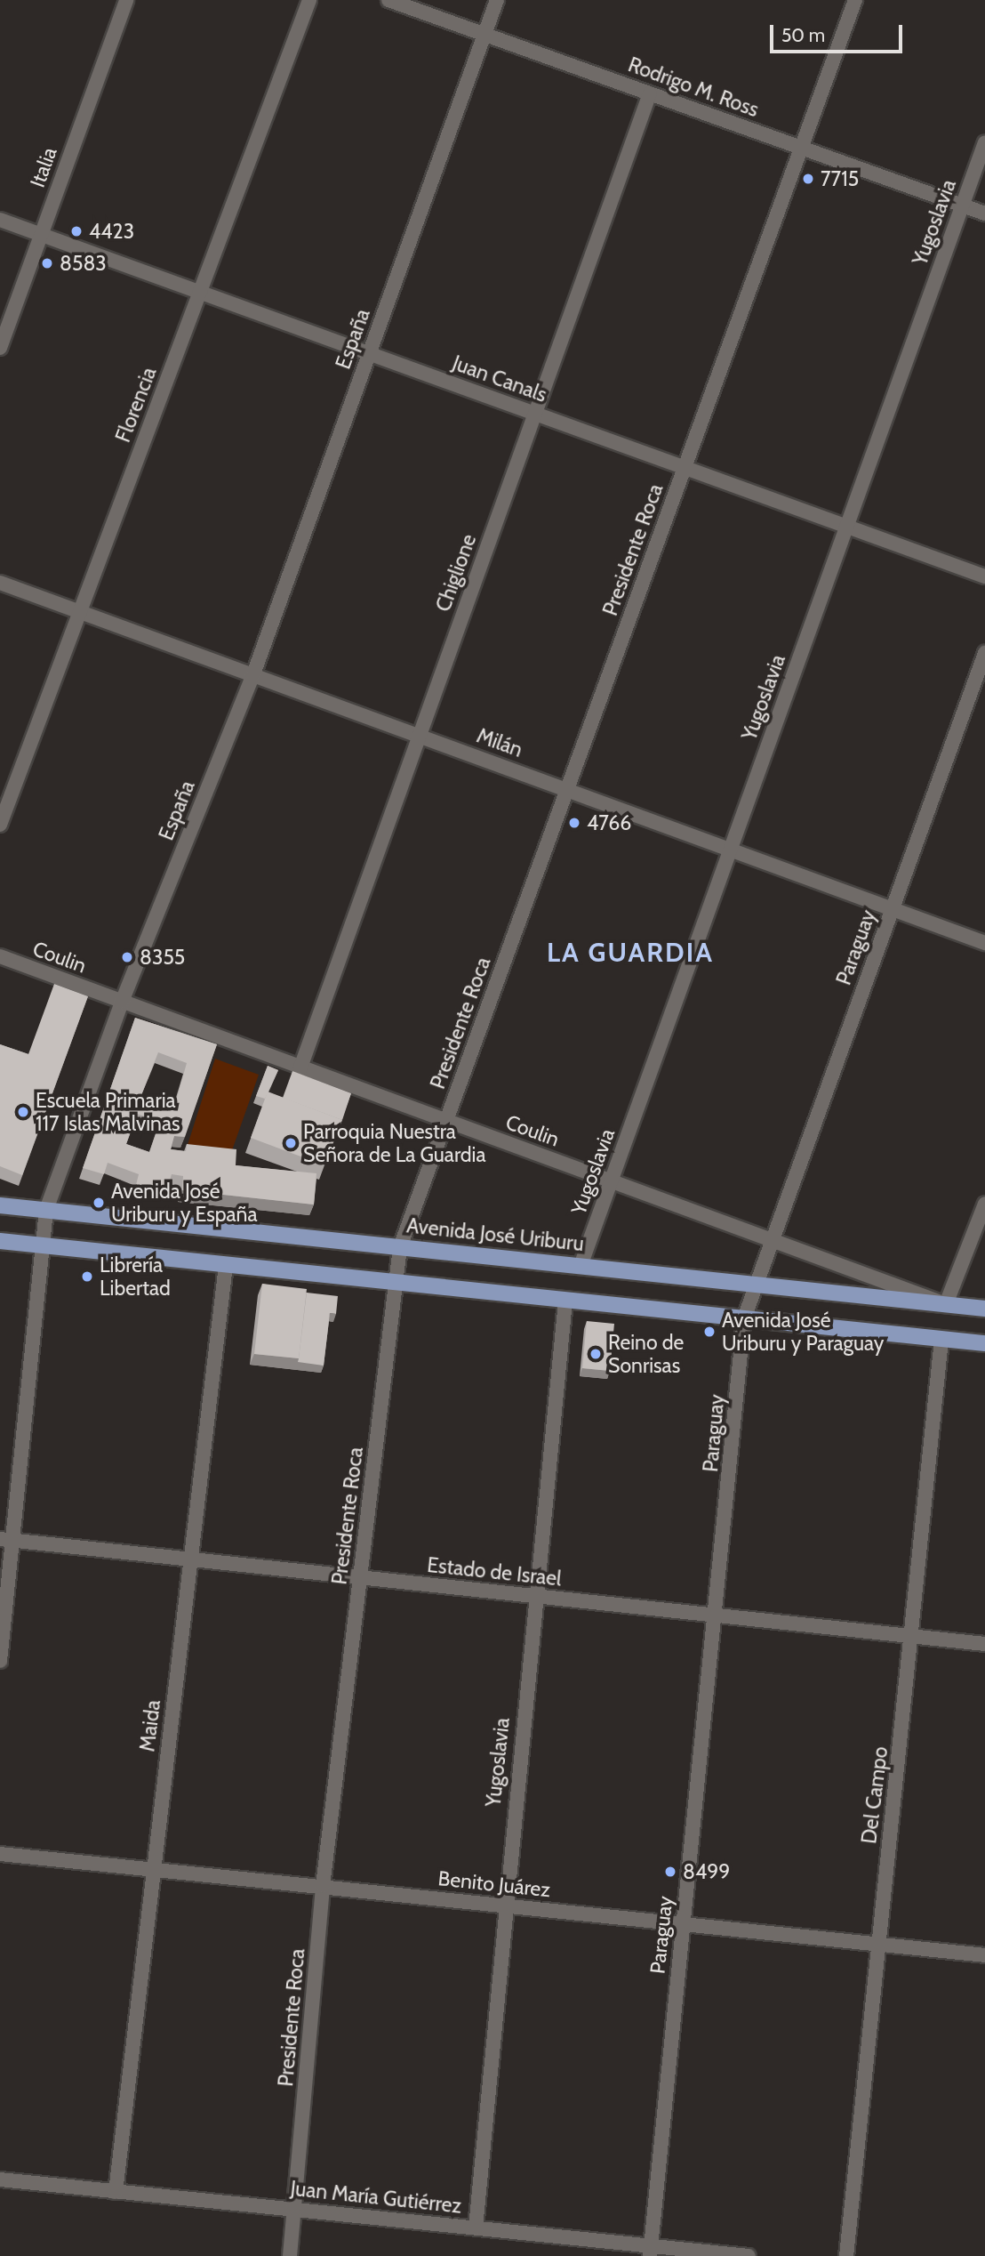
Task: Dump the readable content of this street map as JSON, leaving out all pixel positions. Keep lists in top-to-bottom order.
{
  "streets": {
    "main road": ["Avenida José Uriburu"],
    "street": [
      "Rodrigo M. Ross",
      "Italia",
      "Yugoslavia",
      "España",
      "Juan Canals",
      "Florencia",
      "Presidente Roca",
      "Chiglione",
      "Milán",
      "Paraguay",
      "Coulin",
      "Estado de Israel",
      "Maida",
      "Del Campo",
      "Benito Juárez",
      "Juan María Gutiérrez"
    ]
  },
  "crossings": [
    ["Rodrigo M. Ross", "Yugoslavia"],
    ["Rodrigo M. Ross", "España"],
    ["Rodrigo M. Ross", "Presidente Roca"],
    ["Rodrigo M. Ross", "Chiglione"],
    ["Italia", "Juan Canals"],
    ["Yugoslavia", "Juan Canals"],
    ["Yugoslavia", "Milán"],
    ["Yugoslavia", "Coulin"],
    ["Yugoslavia", "Avenida José Uriburu"],
    ["Yugoslavia", "Estado de Israel"],
    ["Yugoslavia", "Benito Juárez"],
    ["Yugoslavia", "Juan María Gutiérrez"],
    ["España", "Juan Canals"],
    ["España", "Milán"],
    ["España", "Coulin"],
    ["España", "Avenida José Uriburu"],
    ["España", "Estado de Israel"],
    ["Juan Canals", "Florencia"],
    ["Juan Canals", "Presidente Roca"],
    ["Juan Canals", "Chiglione"],
    ["Florencia", "Milán"],
    ["Presidente Roca", "Milán"],
    ["Presidente Roca", "Coulin"],
    ["Presidente Roca", "Avenida José Uriburu"],
    ["Presidente Roca", "Estado de Israel"],
    ["Presidente Roca", "Benito Juárez"],
    ["Presidente Roca", "Juan María Gutiérrez"],
    ["Chiglione", "Milán"],
    ["Chiglione", "Coulin"],
    ["Milán", "Paraguay"],
    ["Paraguay", "Coulin"],
    ["Paraguay", "Avenida José Uriburu"],
    ["Paraguay", "Estado de Israel"],
    ["Paraguay", "Benito Juárez"],
    ["Paraguay", "Juan María Gutiérrez"],
    ["Coulin", "Avenida José Uriburu"],
    ["Estado de Israel", "Maida"],
    ["Estado de Israel", "Del Campo"],
    ["Maida", "Benito Juárez"],
    ["Maida", "Juan María Gutiérrez"],
    ["Del Campo", "Benito Juárez"]
  ],
  "districts": ["LA GUARDIA"],
  "places": [
    "7715",
    "4423",
    "8583",
    "4766",
    "8355",
    "Escuela Primaria 117 Islas Malvinas",
    "Parroquia Nuestra Señora de La Guardia",
    "Avenida José Uriburu y España",
    "Librería Libertad",
    "Avenida José Uriburu y Paraguay",
    "Reino de Sonrisas",
    "8499"
  ],
  "scale_bar": "50 m"
}
